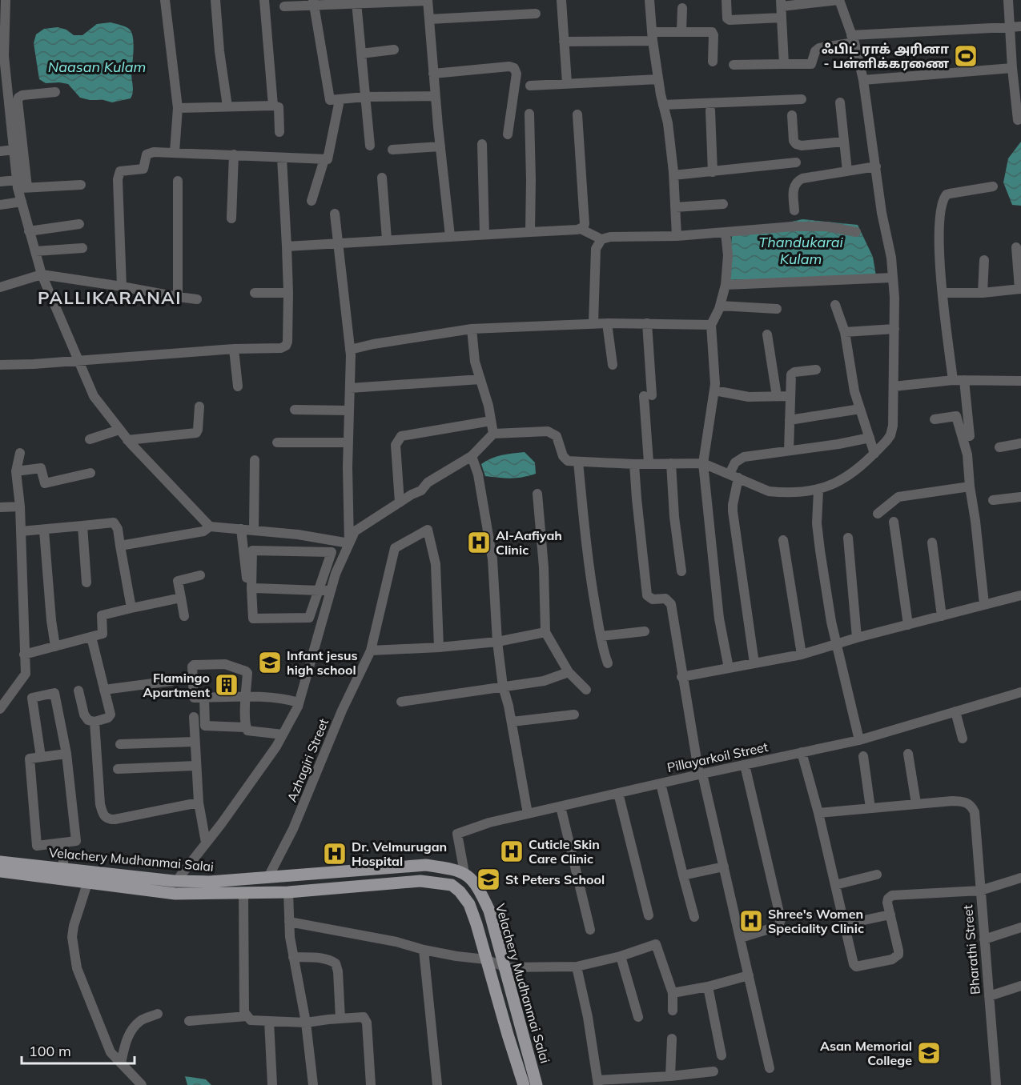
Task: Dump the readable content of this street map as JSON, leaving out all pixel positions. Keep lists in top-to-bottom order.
{
  "streets": {
    "main road": ["Velachery Mudhanmai Salai"],
    "street": ["Pillayarkoil Street", "Azhagiri Street", "Bharathi Street"]
  },
  "crossings": [
    ["Pillayarkoil Street", "Velachery Mudhanmai Salai"],
    ["Azhagiri Street", "Velachery Mudhanmai Salai"]
  ],
  "districts": ["PALLIKARANAI"],
  "water": ["Naasan Kulam", "Thandukarai Kulam"],
  "places": {
    "sports": ["ஃபிட் ராக் அரினா - பள்ளிக்கரணை"],
    "hospital": [
      "Al-Aafiyah Clinic",
      "Cuticle Skin Care Clinic",
      "Dr. Velmurugan Hospital",
      "Shree's Women Speciality Clinic"
    ],
    "school or university": ["Infant jesus high school", "St Peters School", "Asan Memorial College"],
    "building": ["Flamingo Apartment"]
  },
  "scale_bar": "100 m"
}
